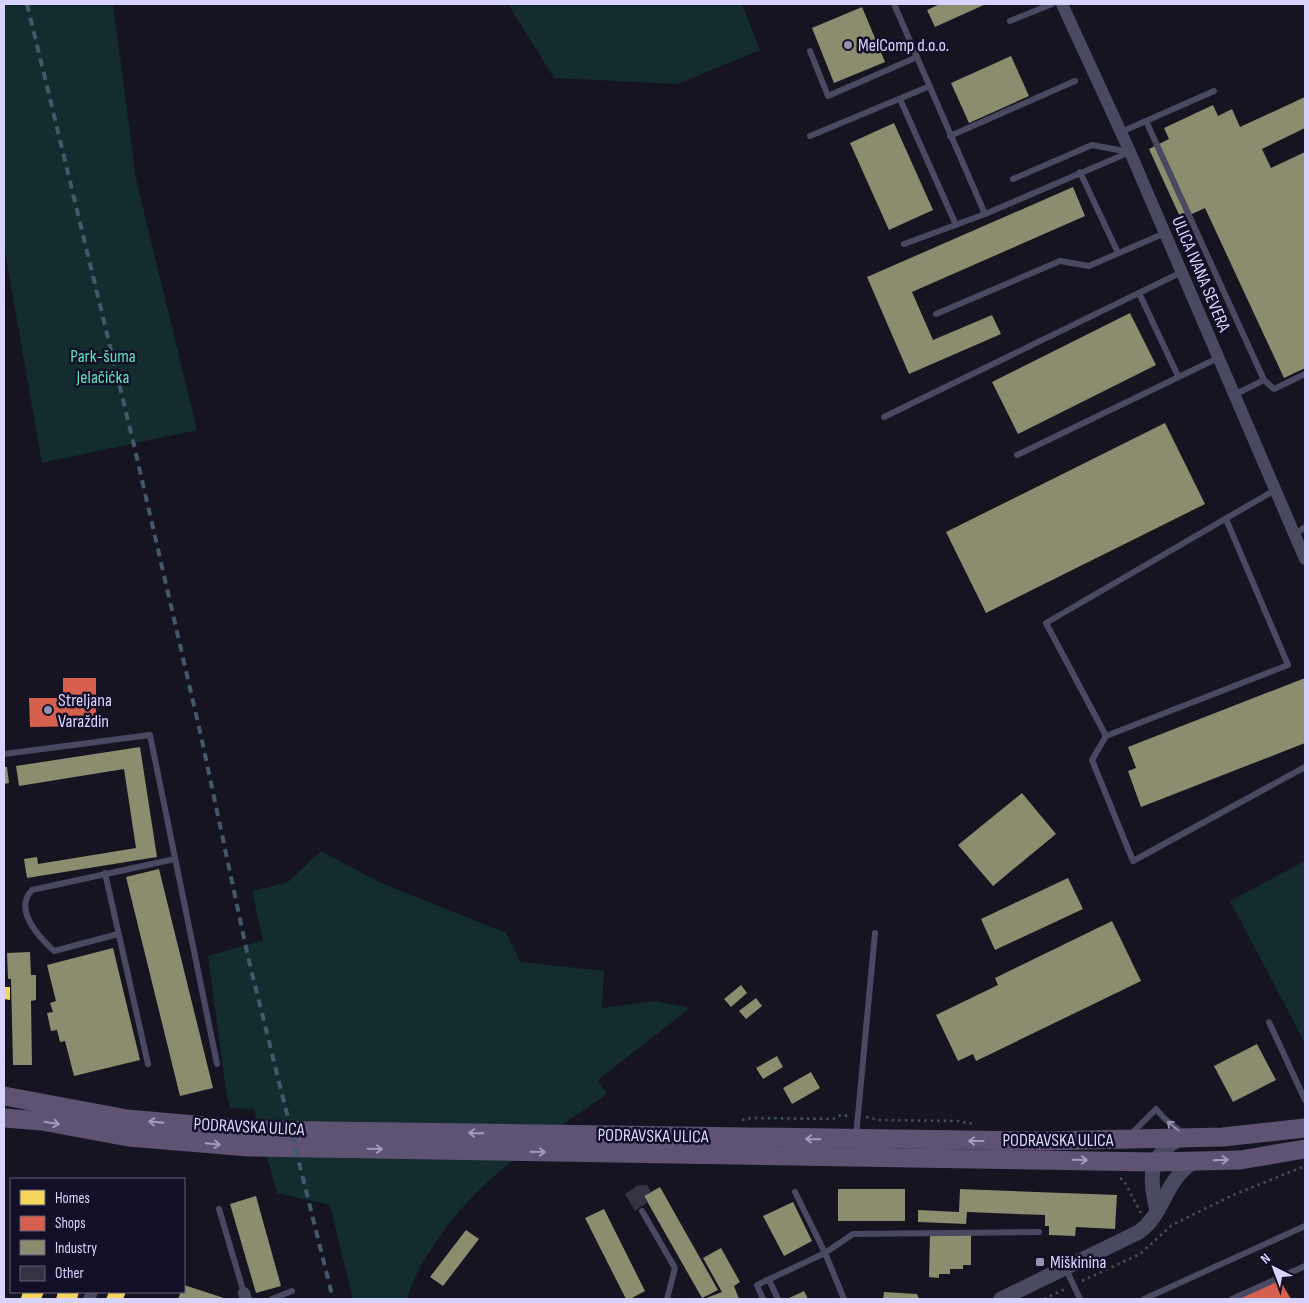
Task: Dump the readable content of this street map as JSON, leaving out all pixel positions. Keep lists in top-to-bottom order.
{
  "streets": {
    "main road": ["PODRAVSKA ULICA"],
    "street": ["ULICA IVANA SEVERA"]
  },
  "parks": ["Park-šuma Jelačićka"],
  "places": {
    "other": ["MelComp d.o.o.", "Streljana Varaždin"],
    "transit": ["Miškinina"]
  },
  "legend": [
    "Homes",
    "Shops",
    "Industry",
    "Other"
  ],
  "north": "top left"
}
